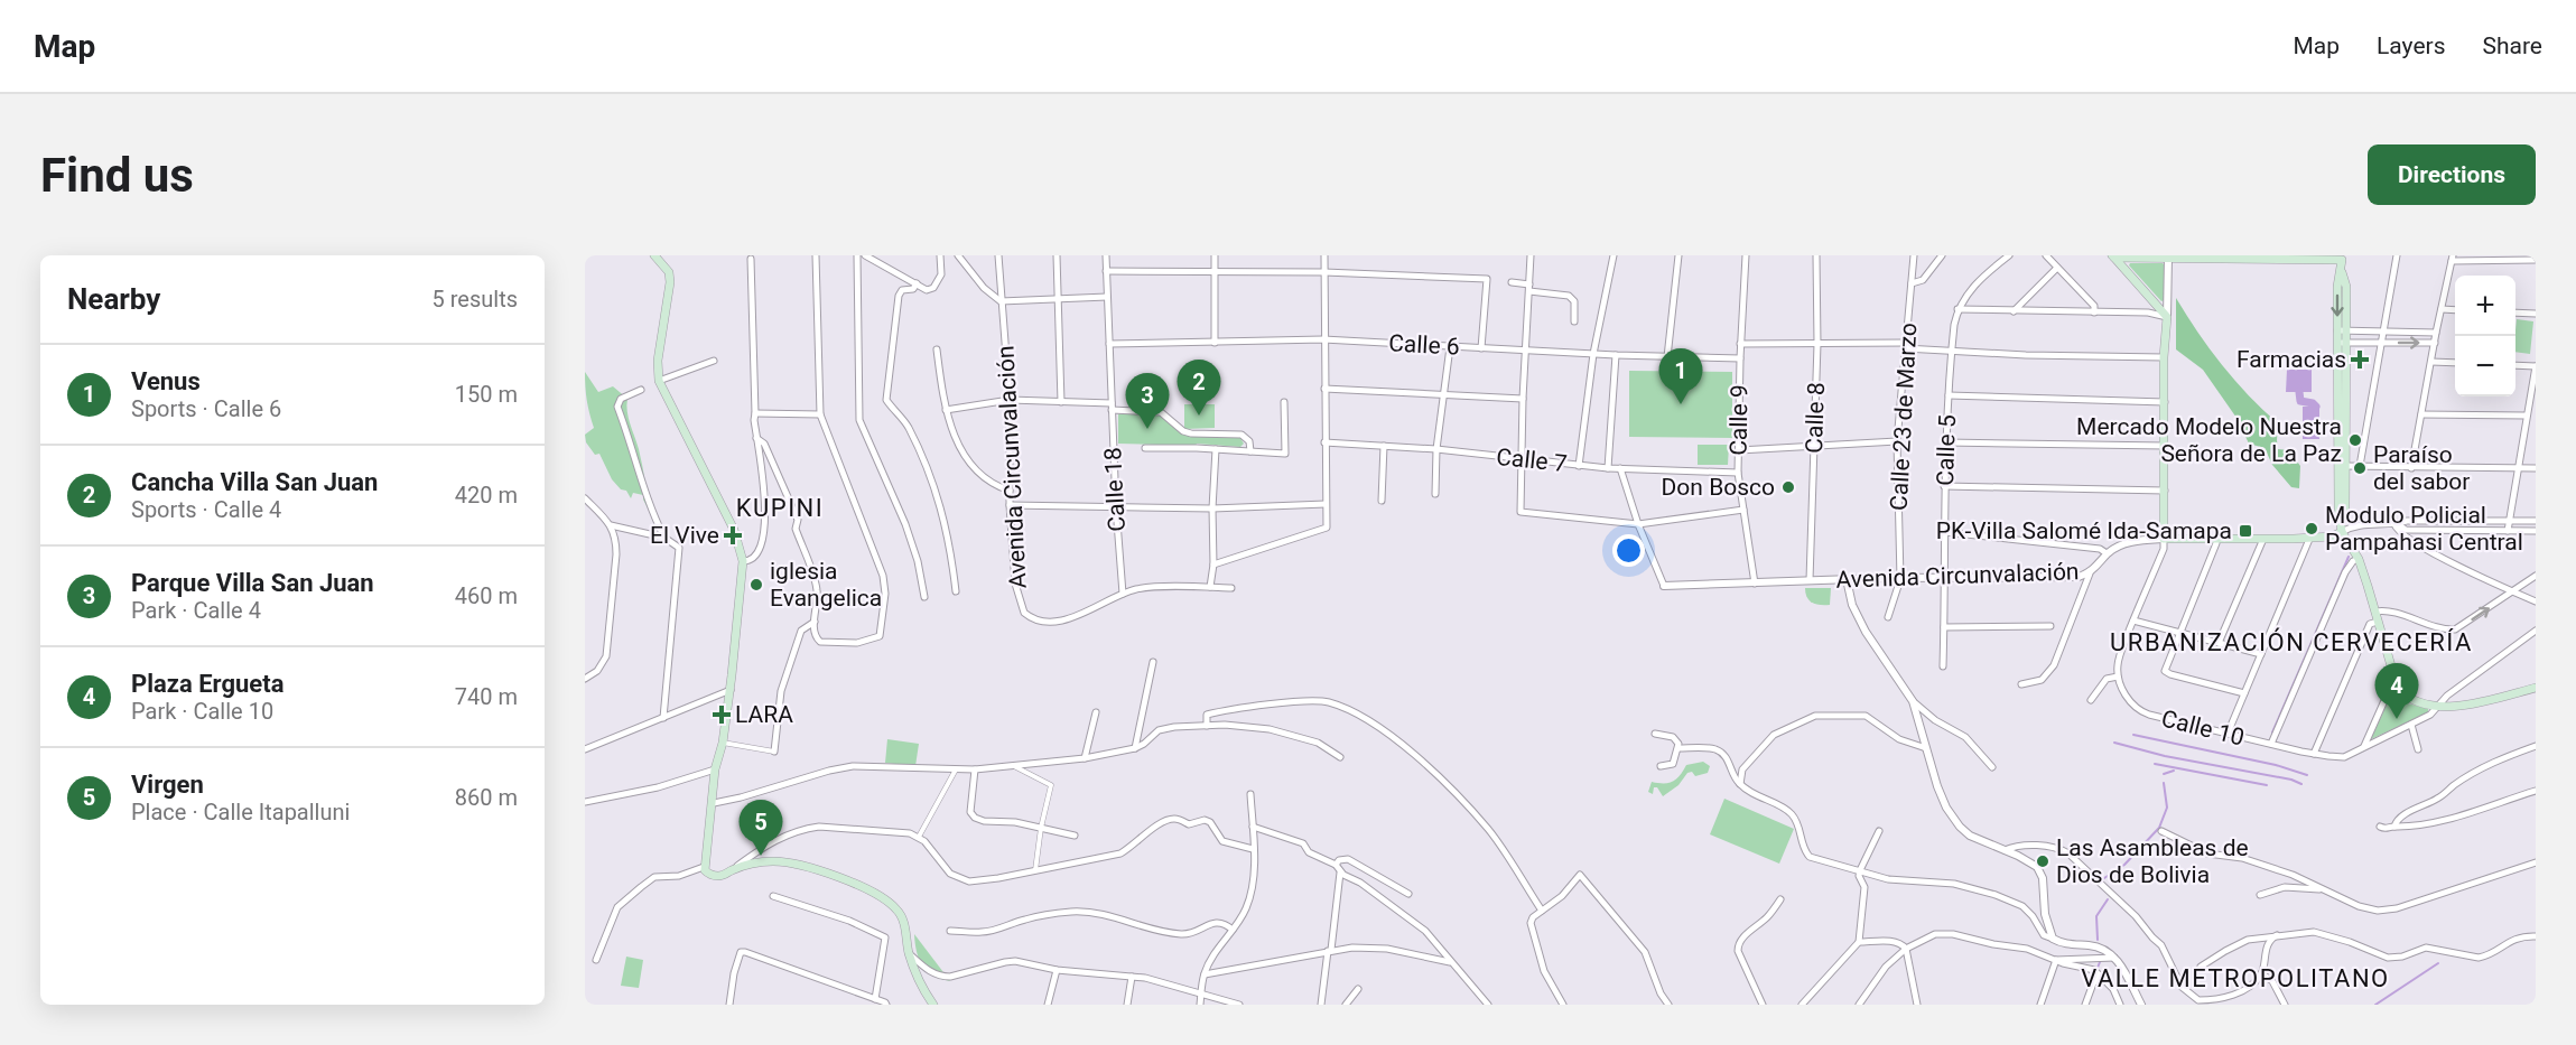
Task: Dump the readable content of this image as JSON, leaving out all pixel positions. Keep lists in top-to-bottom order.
{
  "streets": {
    "main road": ["Avenida Circunvalación"],
    "street": [
      "Calle 6",
      "Calle 23 de Marzo",
      "Calle 8",
      "Calle 9",
      "Calle 5",
      "Calle 7",
      "Calle 18",
      "Calle 10"
    ]
  },
  "crossings": [
    ["Calle 6", "Calle 9"],
    ["Calle 6", "Calle 18"],
    ["Calle 23 de Marzo", "Avenida Circunvalación"],
    ["Calle 8", "Avenida Circunvalación"],
    ["Calle 9", "Calle 7"],
    ["Calle 9", "Avenida Circunvalación"],
    ["Calle 5", "Avenida Circunvalación"],
    ["Avenida Circunvalación", "Calle 18"]
  ],
  "districts": ["KUPINI", "URBANIZACIÓN CERVECERÍA", "VALLE METROPOLITANO"],
  "places": {
    "health": ["Farmacias", "El Vive", "LARA"],
    "other": [
      "Mercado Modelo Nuestra Señora de La Paz",
      "Paraíso del sabor",
      "Don Bosco",
      "Modulo Policial Pampahasi Central",
      "iglesia Evangelica",
      "Las Asambleas de Dios de Bolivia"
    ],
    "transit": ["PK-Villa Salomé Ida-Samapa"]
  },
  "page": {
    "header": "Map",
    "nav": ["Map", "Layers", "Share"],
    "buttons": "Directions",
    "title": "Find us",
    "heading": ["Nearby", "5 results"],
    "map_buttons": ["+", "−"],
    "list": [
      {
        "mark": "1",
        "name": "Venus",
        "note": "Sports · Calle 6",
        "value": "150 m"
      },
      {
        "mark": "2",
        "name": "Cancha Villa San Juan",
        "note": "Sports · Calle 4",
        "value": "420 m"
      },
      {
        "mark": "3",
        "name": "Parque Villa San Juan",
        "note": "Park · Calle 4",
        "value": "460 m"
      },
      {
        "mark": "4",
        "name": "Plaza Ergueta",
        "note": "Park · Calle 10",
        "value": "740 m"
      },
      {
        "mark": "5",
        "name": "Virgen",
        "note": "Place · Calle Itapalluni",
        "value": "860 m"
      }
    ],
    "pins": [
      "1",
      "2",
      "3",
      "4",
      "5"
    ]
  }
}
